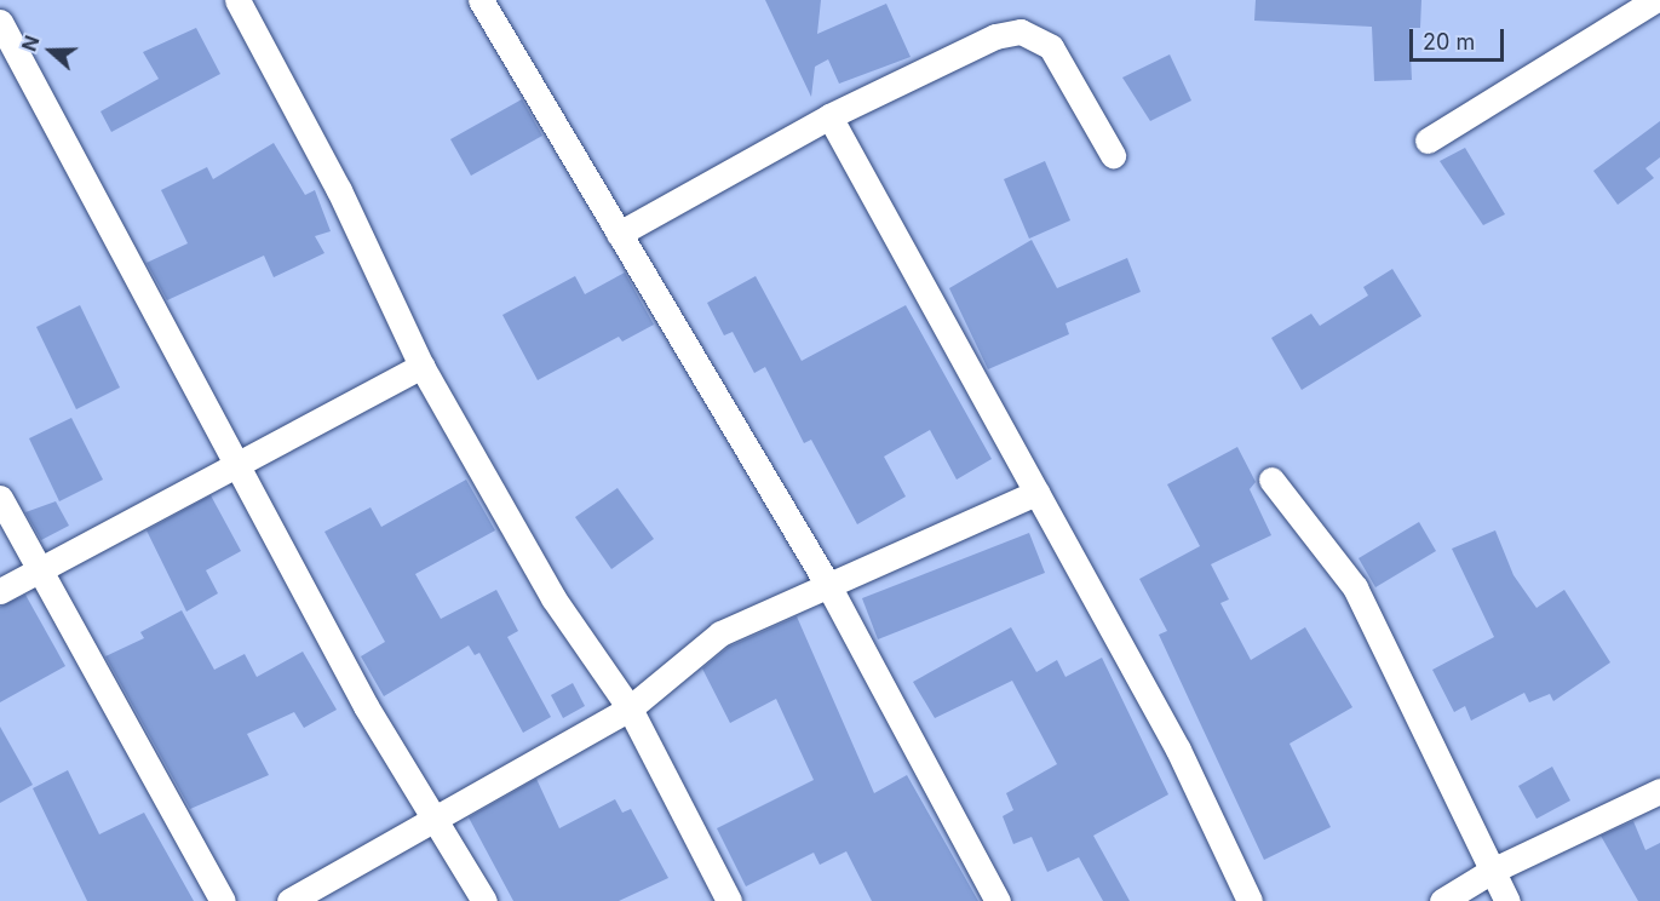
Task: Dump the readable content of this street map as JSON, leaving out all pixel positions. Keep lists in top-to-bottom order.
{
  "scale_bar": "20 m",
  "north": "left"
}
